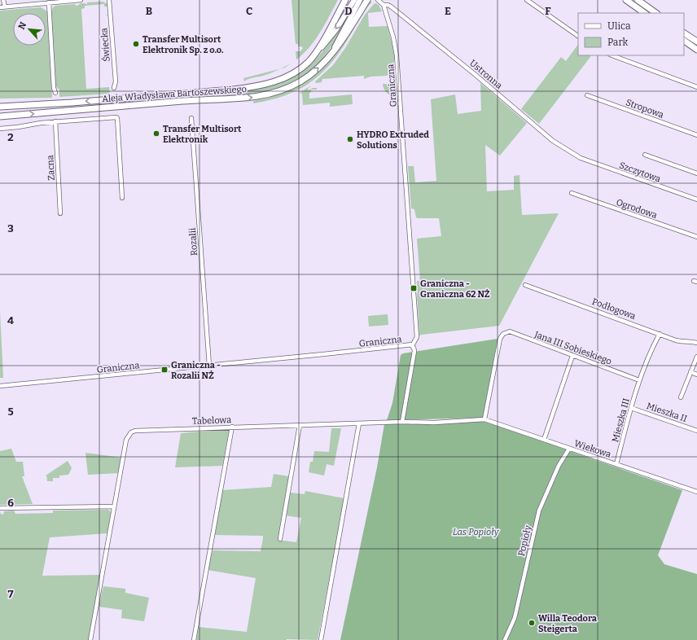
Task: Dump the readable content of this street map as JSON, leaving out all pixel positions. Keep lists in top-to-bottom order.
{
  "streets": {
    "main road": ["Aleja Władysława Bartoszewskiego"],
    "street": [
      "Świecka",
      "Ustronna",
      "Graniczna",
      "Stropowa",
      "Zacna",
      "Szczytowa",
      "Ogrodowa",
      "Rozalii",
      "Podłogowa",
      "Jana III Sobieskiego",
      "Mieszka II",
      "Tabelowa",
      "Mieszka III",
      "Wiekowa",
      "Popioły"
    ]
  },
  "crossings": [
    ["Ustronna", "Graniczna"],
    ["Ustronna", "Szczytowa"],
    ["Graniczna", "Rozalii"],
    ["Podłogowa", "Mieszka III"],
    ["Jana III Sobieskiego", "Tabelowa"],
    ["Jana III Sobieskiego", "Mieszka III"],
    ["Jana III Sobieskiego", "Wiekowa"],
    ["Mieszka II", "Mieszka III"],
    ["Tabelowa", "Wiekowa"],
    ["Mieszka III", "Wiekowa"],
    ["Wiekowa", "Popioły"]
  ],
  "parks": ["Las Popioły"],
  "places": {
    "other": [
      "Transfer Multisort Elektronik Sp. z o.o.",
      "Transfer Multisort Elektronik",
      "HYDRO Extruded Solutions",
      "Willa Teodora Steigerta"
    ],
    "transit": ["Graniczna - Graniczna 62 NŻ", "Graniczna - Rozalii NŻ"]
  },
  "legend": ["Ulica", "Park"],
  "north": "top left",
  "grid": {
    "columns": [
      "B",
      "C",
      "D",
      "E",
      "F"
    ],
    "rows": [
      "2",
      "3",
      "4",
      "5",
      "6",
      "7"
    ]
  }
}
